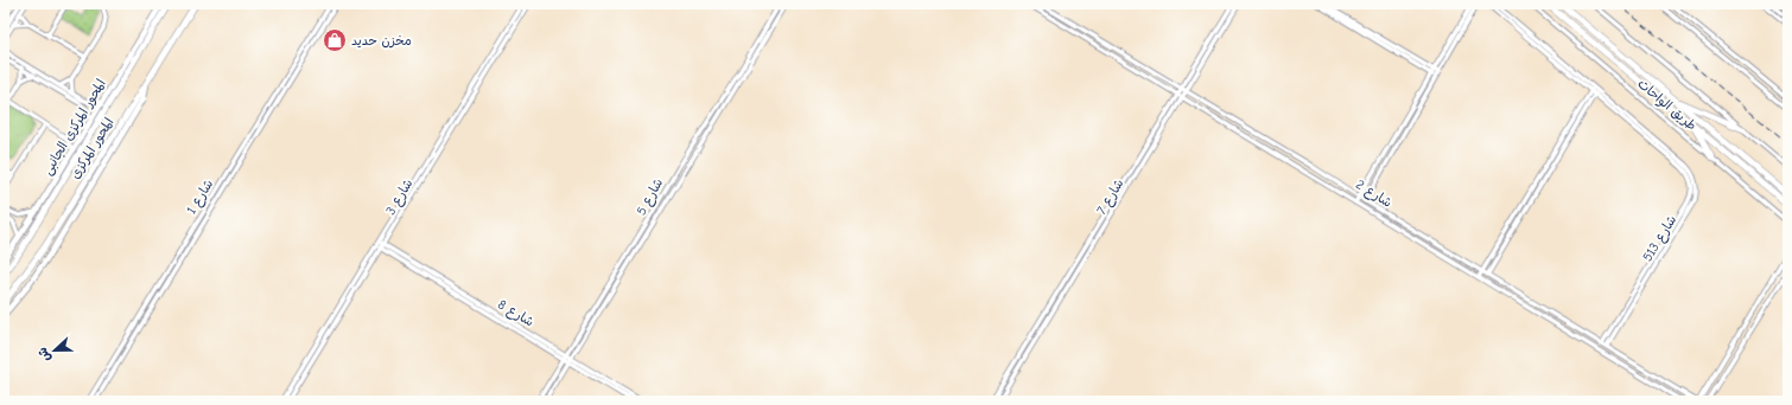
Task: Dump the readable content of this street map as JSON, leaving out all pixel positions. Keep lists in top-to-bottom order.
{
  "streets": {
    "highway": ["طريق الواحات", "المحور المركزى"],
    "main road": ["المحور المركزى الجانبى"],
    "street": [
      "شارع 2",
      "شارع 1",
      "شارع 3",
      "شارع 5",
      "شارع 7",
      "شارع 513",
      "شارع 8"
    ]
  },
  "crossings": [
    ["شارع 2", "شارع 7"],
    ["شارع 2", "شارع 513"],
    ["شارع 3", "شارع 8"],
    ["شارع 5", "شارع 8"]
  ],
  "places": {
    "shop": ["مخزن حديد"]
  },
  "north": "left"
}
